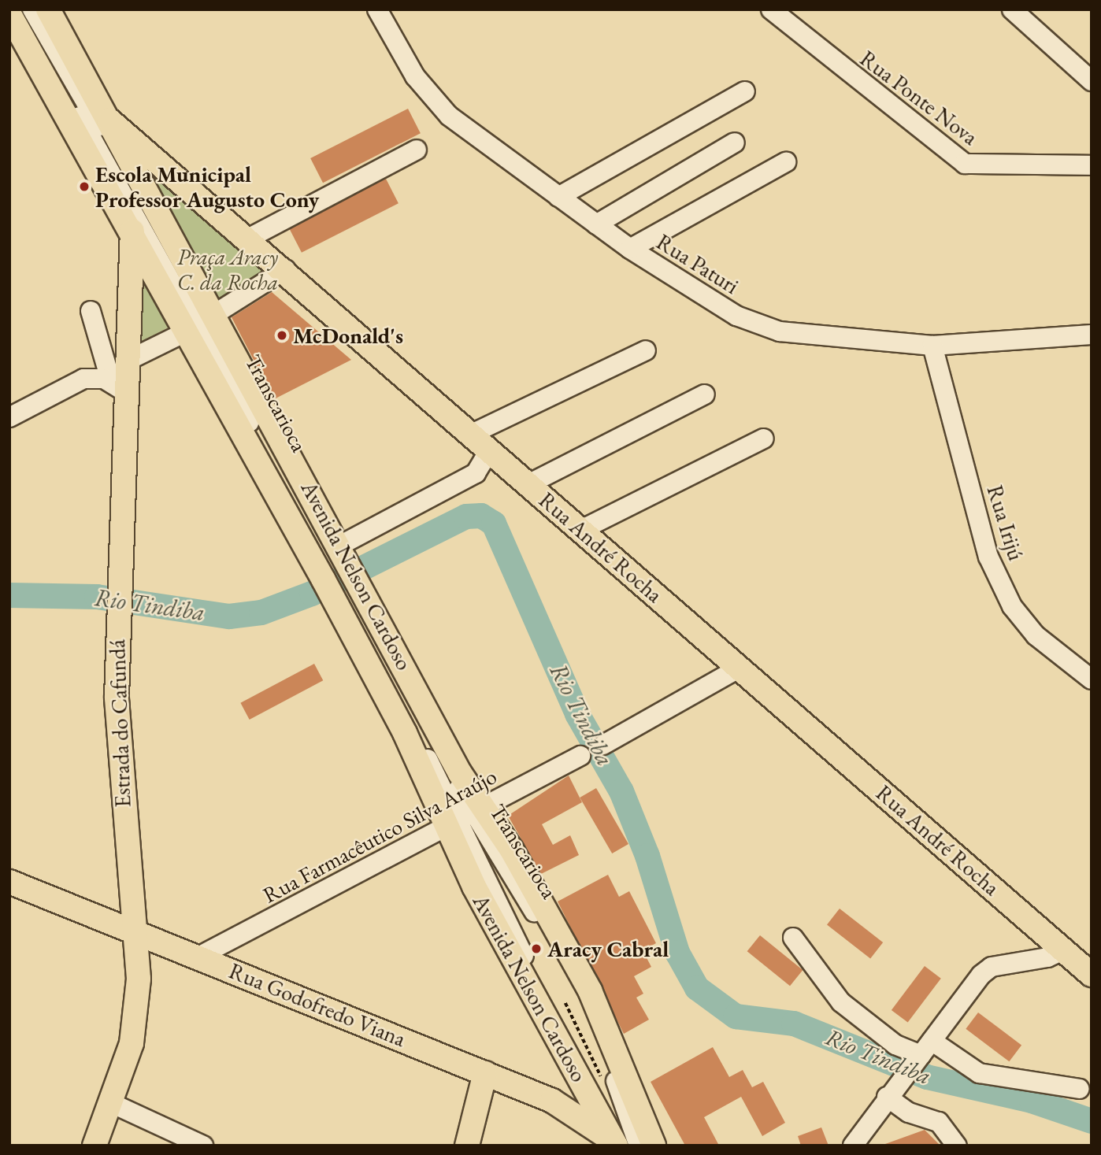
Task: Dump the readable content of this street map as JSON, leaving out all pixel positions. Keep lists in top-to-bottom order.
{
  "streets": {
    "main road": [
      "Rua André Rocha",
      "Avenida Nelson Cardoso",
      "Estrada do Cafundá",
      "Rua Godofredo Viana"
    ],
    "street": [
      "Rua Ponte Nova",
      "Rua Paturi",
      "Transcarioca",
      "Rua Irijú",
      "Rua Farmacêutico Silva Araújo"
    ]
  },
  "crossings": [
    ["Rua Paturi", "Rua Irijú"],
    ["Transcarioca", "Avenida Nelson Cardoso"],
    ["Transcarioca", "Rua Farmacêutico Silva Araújo"],
    ["Rua André Rocha", "Avenida Nelson Cardoso"],
    ["Avenida Nelson Cardoso", "Estrada do Cafundá"],
    ["Avenida Nelson Cardoso", "Rua Farmacêutico Silva Araújo"],
    ["Avenida Nelson Cardoso", "Rua Godofredo Viana"],
    ["Estrada do Cafundá", "Rua Godofredo Viana"],
    ["Rua Farmacêutico Silva Araújo", "Rua Godofredo Viana"]
  ],
  "water": ["Rio Tindiba"],
  "parks": ["Praça Aracy C. da Rocha"],
  "places": ["Escola Municipal Professor Augusto Cony", "McDonald's", "Aracy Cabral"]
}
